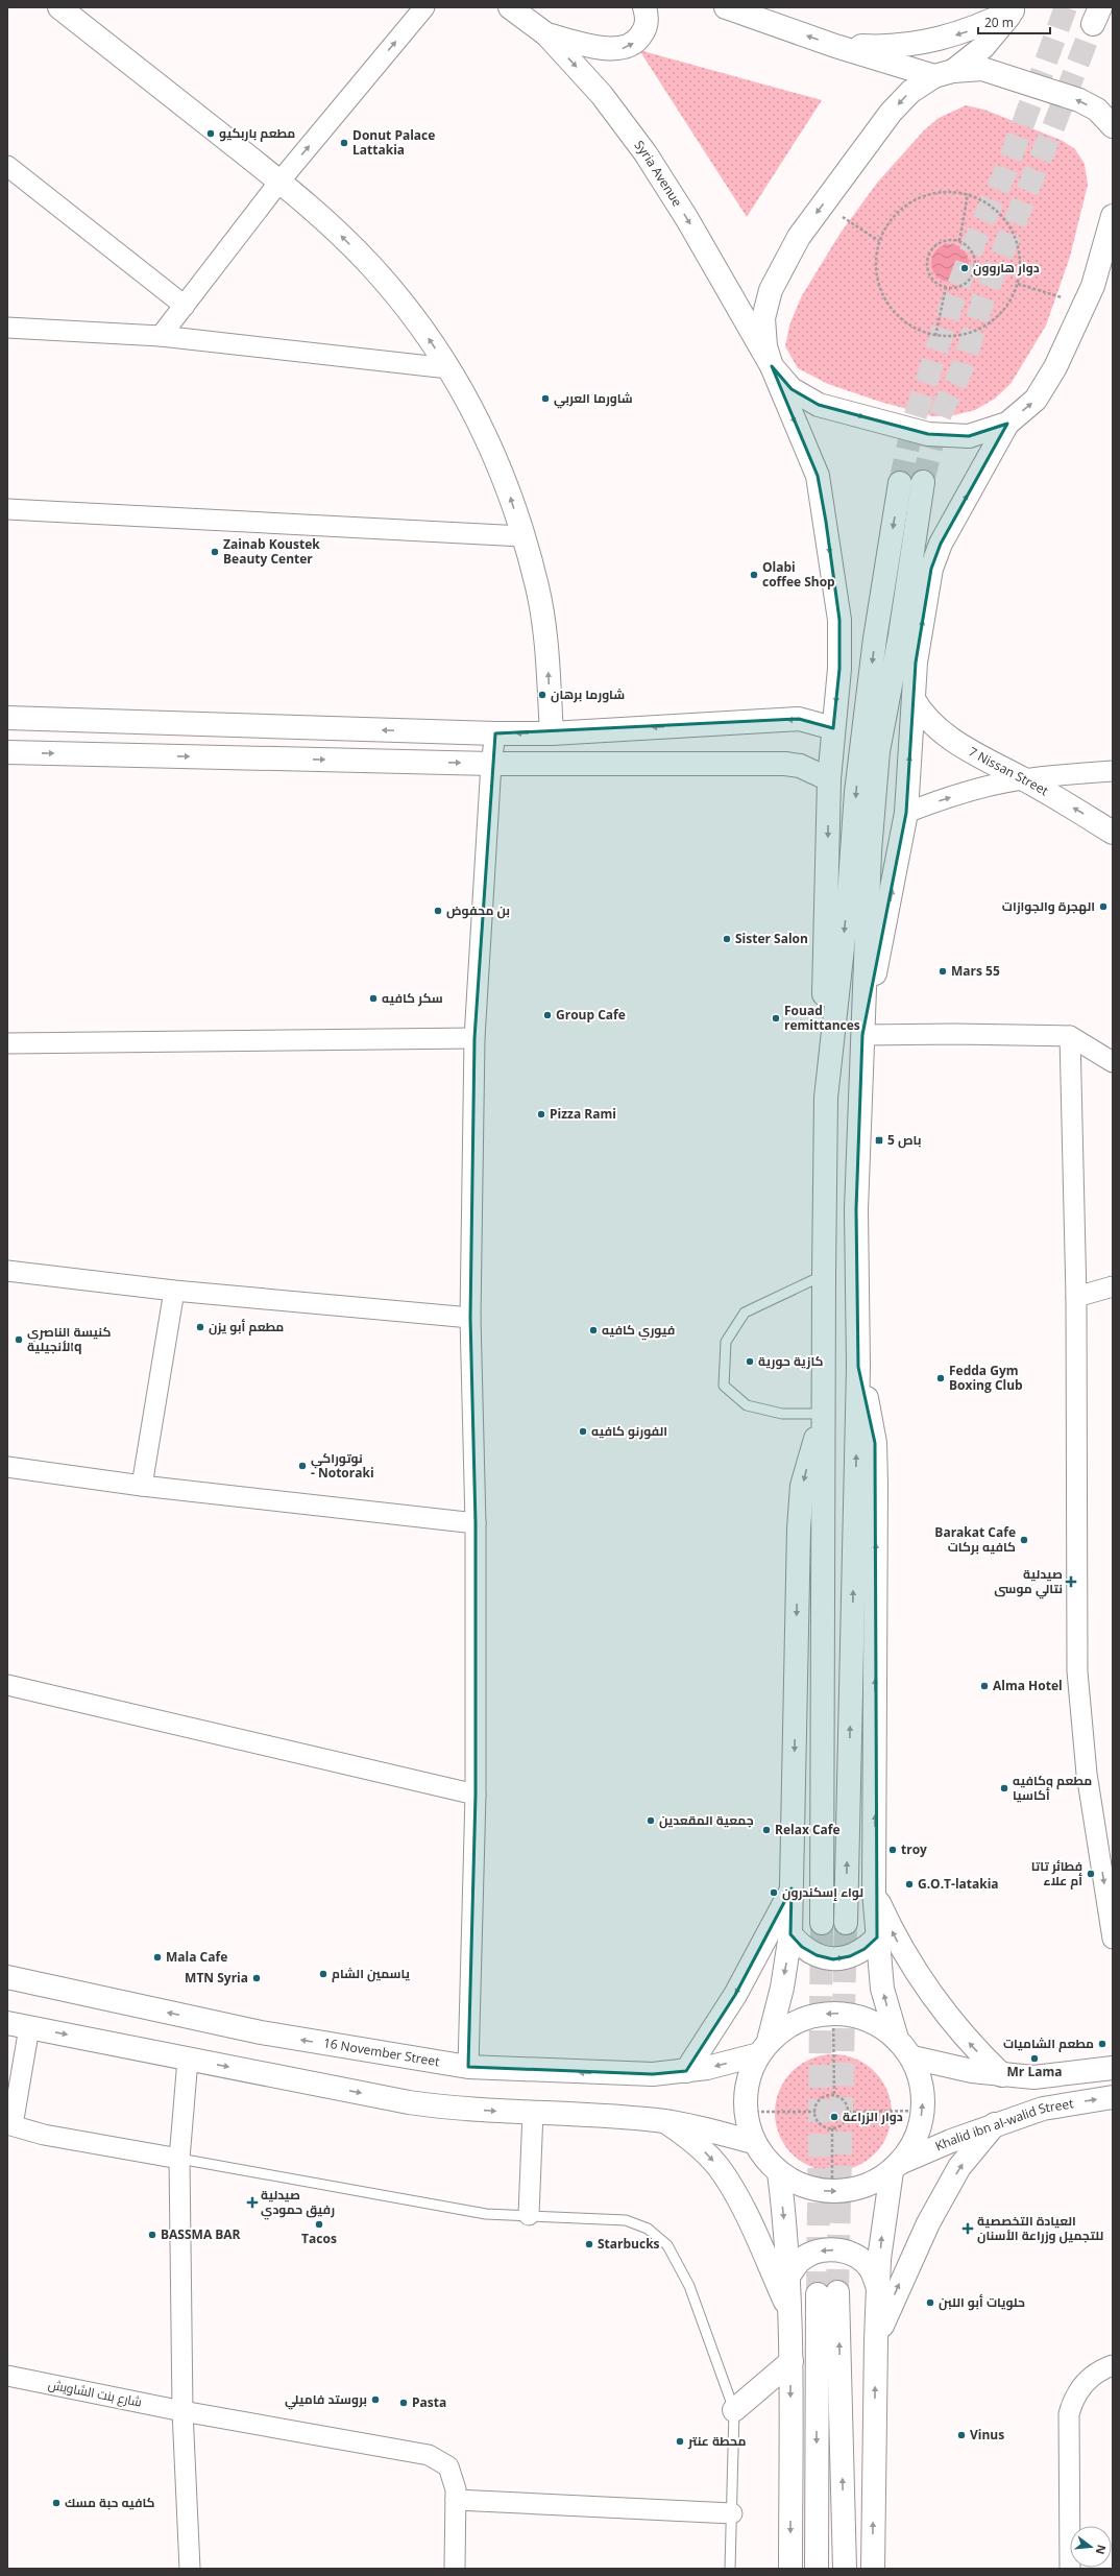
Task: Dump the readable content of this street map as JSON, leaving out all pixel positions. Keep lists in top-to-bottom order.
{
  "streets": {
    "main road": [
      "Syria Avenue",
      "7 Nissan Street",
      "16 November Street",
      "Khalid ibn al-walid Street"
    ],
    "street": ["شارع بنت الشاويش"]
  },
  "one_way": ["Syria Avenue", "7 Nissan Street"],
  "places": {
    "other": [
      "مطعم باربكيو",
      "Donut Palace Lattakia",
      "دوار هاروون",
      "شاورما العربي",
      "Zainab Koustek Beauty Center",
      "Olabi coffee Shop",
      "شاورما برهان",
      "الهجرة والجوازات",
      "بن محفوض",
      "Sister Salon",
      "Mars 55",
      "سكر كافيه",
      "Group Cafe",
      "Fouad remittances",
      "Pizza Rami",
      "مطعم أبو يزن",
      "فيوري كافيه",
      "كنيسة الناصري الأنجيليةq",
      "كازية حورية",
      "Fedda Gym Boxing Club",
      "الفورنو كافيه",
      "نوتوراكي - Notoraki",
      "Barakat Cafe كافيه بركات",
      "Alma Hotel",
      "مطعم وكافيه أكاسيا",
      "جمعية المقعدين",
      "Relax Cafe",
      "troy",
      "فطائر تاتا أم علاء",
      "G.O.T-latakia",
      "لواء إسكندرون",
      "Mala Cafe",
      "ياسمين الشام",
      "MTN Syria",
      "مطعم الشاميات",
      "Mr Lama",
      "دوار الزراعة",
      "Tacos",
      "BASSMA BAR",
      "Starbucks",
      "حلويات أبو اللبن",
      "بروستد فاميلي",
      "Pasta",
      "Vinus",
      "محطة عنتر",
      "كافيه حبة مسك"
    ],
    "transit": ["باص 5"],
    "health": ["صيدلية نتالي موسى", "صيدلية رفيق حمودي", "العيادة التخصصية للتجميل وزراعة الأسنان"]
  },
  "scale_bar": "20 m",
  "north": "right"
}
